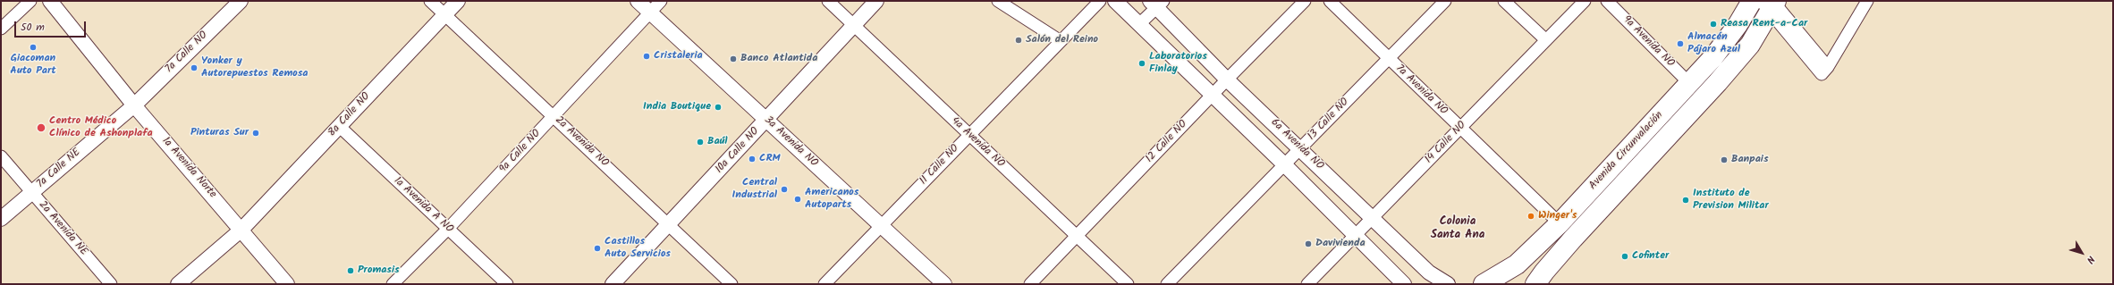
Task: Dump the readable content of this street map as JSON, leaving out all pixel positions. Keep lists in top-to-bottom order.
{
  "streets": {
    "highway": ["Avenida Circunvalación"],
    "street": [
      "9a Avenida NO",
      "7a Calle NO",
      "7a Avenida NO",
      "8a Calle NO",
      "13 Calle NO",
      "2a Avenida NO",
      "3a Avenida NO",
      "12 Calle NO",
      "4a Avenida NO",
      "14 Calle NO",
      "6a Avenida NO",
      "10a Calle NO",
      "9a Calle NO",
      "11 Calle NO",
      "1a Avenida Norte",
      "7a Calle NE",
      "1a Avenida A NO",
      "2a Avenida NE"
    ]
  },
  "crossings": [
    ["9a Avenida NO", "Avenida Circunvalación"],
    ["7a Calle NO", "1a Avenida Norte"],
    ["7a Calle NO", "7a Calle NE"],
    ["7a Avenida NO", "13 Calle NO"],
    ["7a Avenida NO", "14 Calle NO"],
    ["7a Avenida NO", "Avenida Circunvalación"],
    ["8a Calle NO", "2a Avenida NO"],
    ["8a Calle NO", "1a Avenida Norte"],
    ["8a Calle NO", "1a Avenida A NO"],
    ["13 Calle NO", "6a Avenida NO"],
    ["2a Avenida NO", "10a Calle NO"],
    ["2a Avenida NO", "9a Calle NO"],
    ["3a Avenida NO", "10a Calle NO"],
    ["3a Avenida NO", "9a Calle NO"],
    ["3a Avenida NO", "11 Calle NO"],
    ["12 Calle NO", "4a Avenida NO"],
    ["12 Calle NO", "6a Avenida NO"],
    ["4a Avenida NO", "10a Calle NO"],
    ["4a Avenida NO", "11 Calle NO"],
    ["14 Calle NO", "6a Avenida NO"],
    ["9a Calle NO", "1a Avenida A NO"],
    ["1a Avenida Norte", "7a Calle NE"],
    ["7a Calle NE", "2a Avenida NE"]
  ],
  "districts": ["Colonia Santa Ana"],
  "places": [
    "Reasa Rent-a-Car",
    "Salón del Reino",
    "Almacén Pájaro Azul",
    "Giacoman Auto Part",
    "Cristaleria",
    "Banco Atlantida",
    "Laboratorios Finlay",
    "Yonker y Autorepuestos Remosa",
    "India Boutique",
    "Centro Médico Clínico de Ashonplafa",
    "Pinturas Sur",
    "Baúl",
    "CRM",
    "Banpais",
    "Central Industrial",
    "Americanos Autoparts",
    "Instituto de Prevision Militar",
    "Winger's",
    "Davivienda",
    "Castillos Auto Servicios",
    "Cofinter",
    "Promasis"
  ],
  "scale_bar": "50 m",
  "north": "bottom right"
}
